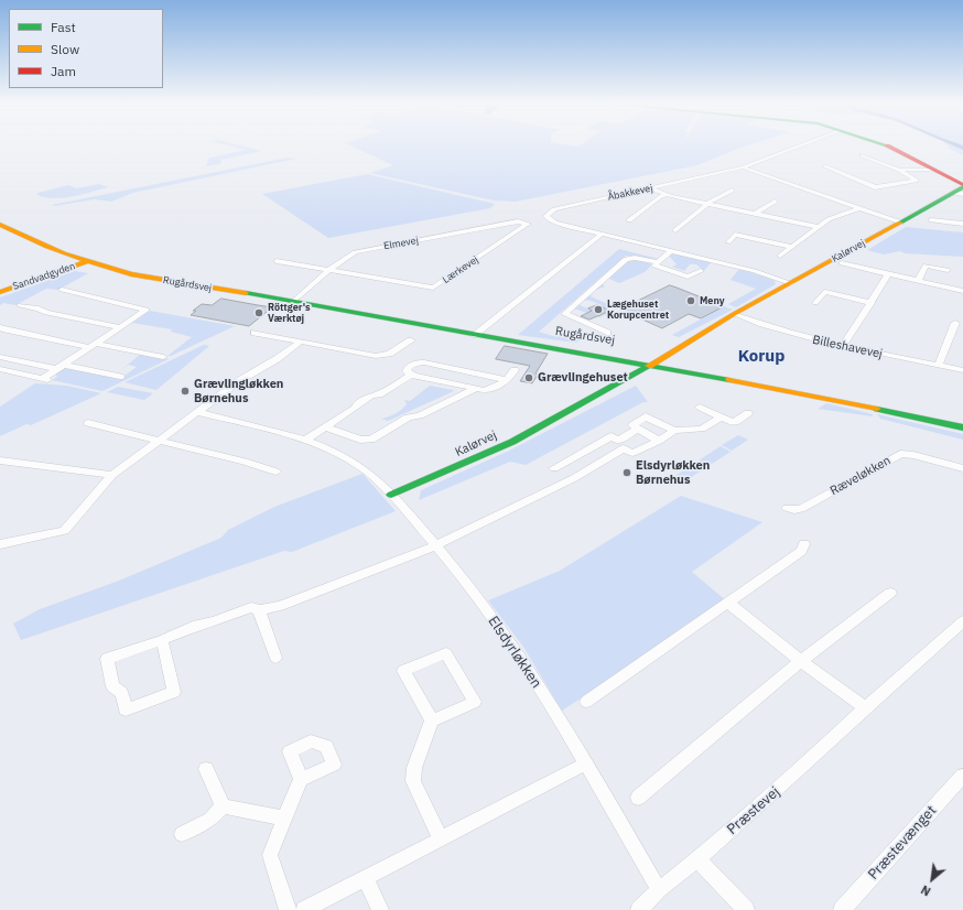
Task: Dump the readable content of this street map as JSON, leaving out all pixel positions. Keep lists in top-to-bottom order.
{
  "streets": {
    "street": [
      "Åbakkevej",
      "Elmevej",
      "Kalørvej",
      "Lærkevej",
      "Sandvadgyden",
      "Rugårdsvej",
      "Billeshavevej",
      "Ræveløkken",
      "Elsdyrløkken",
      "Præstevej",
      "Præstevænget"
    ]
  },
  "crossings": [
    ["Åbakkevej", "Kalørvej"],
    ["Elmevej", "Lærkevej"],
    ["Elmevej", "Rugårdsvej"],
    ["Kalørvej", "Rugårdsvej"],
    ["Kalørvej", "Billeshavevej"],
    ["Kalørvej", "Elsdyrløkken"],
    ["Sandvadgyden", "Rugårdsvej"],
    ["Elsdyrløkken", "Præstevej"]
  ],
  "districts": ["Korup"],
  "places": [
    "Meny",
    "Lægehuset Korupcentret",
    "Röttger's Værktøj",
    "Grævlingehuset",
    "Grævlingløkken Børnehus",
    "Elsdyrløkken Børnehus"
  ],
  "legend": ["Fast", "Slow", "Jam"],
  "north": "bottom left"
}
